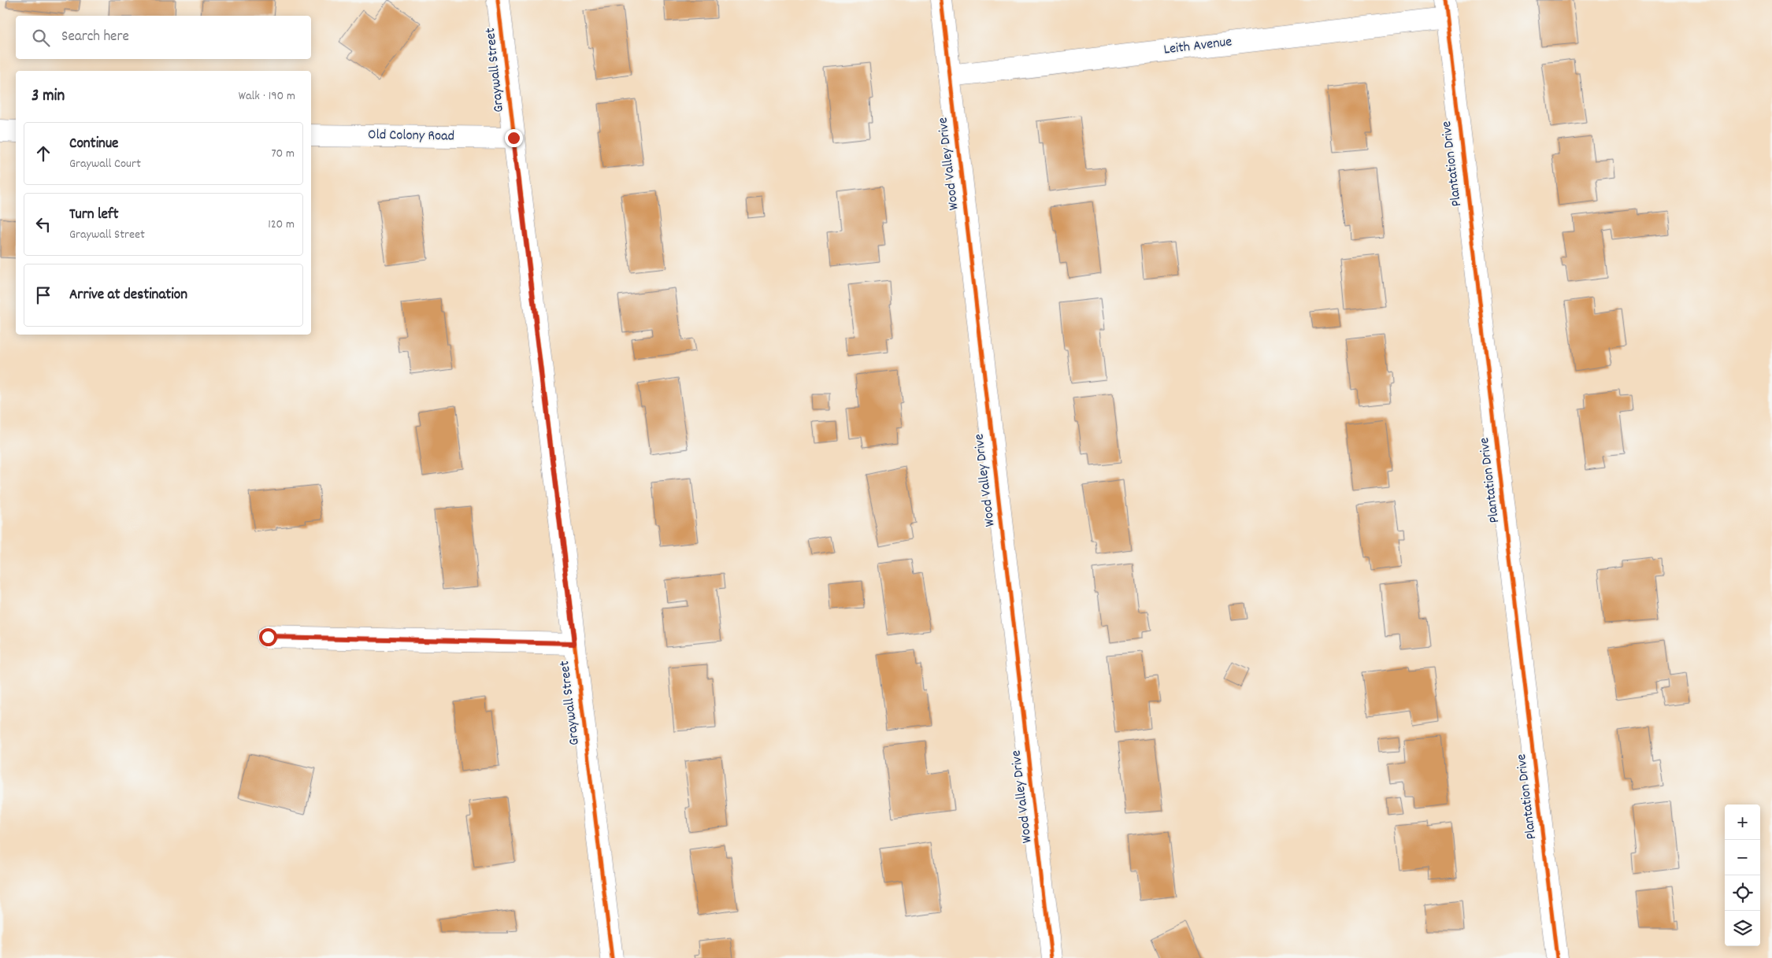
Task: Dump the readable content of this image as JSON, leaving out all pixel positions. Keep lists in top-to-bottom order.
{
  "streets": {
    "street": [
      "Leith Avenue",
      "Graywall Street",
      "Old Colony Road",
      "Wood Valley Drive",
      "Plantation Drive"
    ]
  },
  "crossings": [
    ["Leith Avenue", "Wood Valley Drive"],
    ["Leith Avenue", "Plantation Drive"],
    ["Graywall Street", "Old Colony Road"]
  ],
  "page": {
    "search": "Search here",
    "heading": ["3 min", "Walk · 190 m"],
    "list": [
      ["Continue", "Graywall Court", "70 m"],
      ["Turn left", "Graywall Street", "120 m"],
      "Arrive at destination"
    ],
    "map_buttons": ["+", "−"]
  }
}
